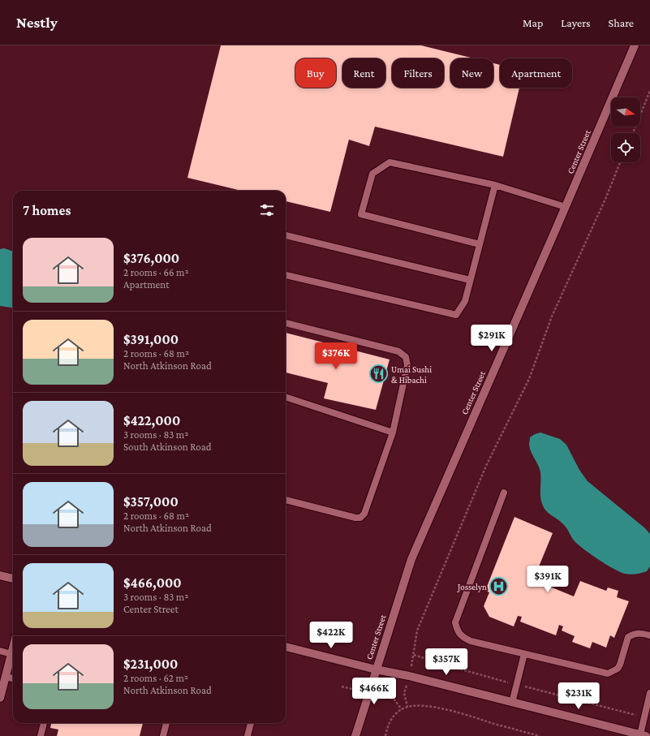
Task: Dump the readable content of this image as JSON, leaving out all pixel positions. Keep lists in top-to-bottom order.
{
  "streets": {
    "street": ["Center Street"]
  },
  "places": {
    "restaurant": ["Umai Sushi & Hibachi"],
    "hospital": ["Josselyn"]
  },
  "north": "right",
  "page": {
    "header": "Nestly",
    "nav": ["Map", "Layers", "Share"],
    "chip": [
      "Buy",
      "Rent",
      "Filters",
      "New",
      "Apartment"
    ],
    "heading": "7 homes",
    "list": [
      {
        "name": "$376,000",
        "note": "2 rooms · 66 m² · Apartment"
      },
      {
        "name": "$391,000",
        "note": "2 rooms · 68 m² · North Atkinson Road"
      },
      {
        "name": "$422,000",
        "note": "3 rooms · 83 m² · South Atkinson Road"
      },
      {
        "name": "$357,000",
        "note": "2 rooms · 68 m² · North Atkinson Road"
      },
      {
        "name": "$466,000",
        "note": "3 rooms · 83 m² · Center Street"
      },
      {
        "name": "$231,000",
        "note": "2 rooms · 62 m² · North Atkinson Road"
      }
    ],
    "price": [
      "$291K",
      "$376K",
      "$391K",
      "$422K",
      "$357K",
      "$466K",
      "$231K"
    ]
  }
}
